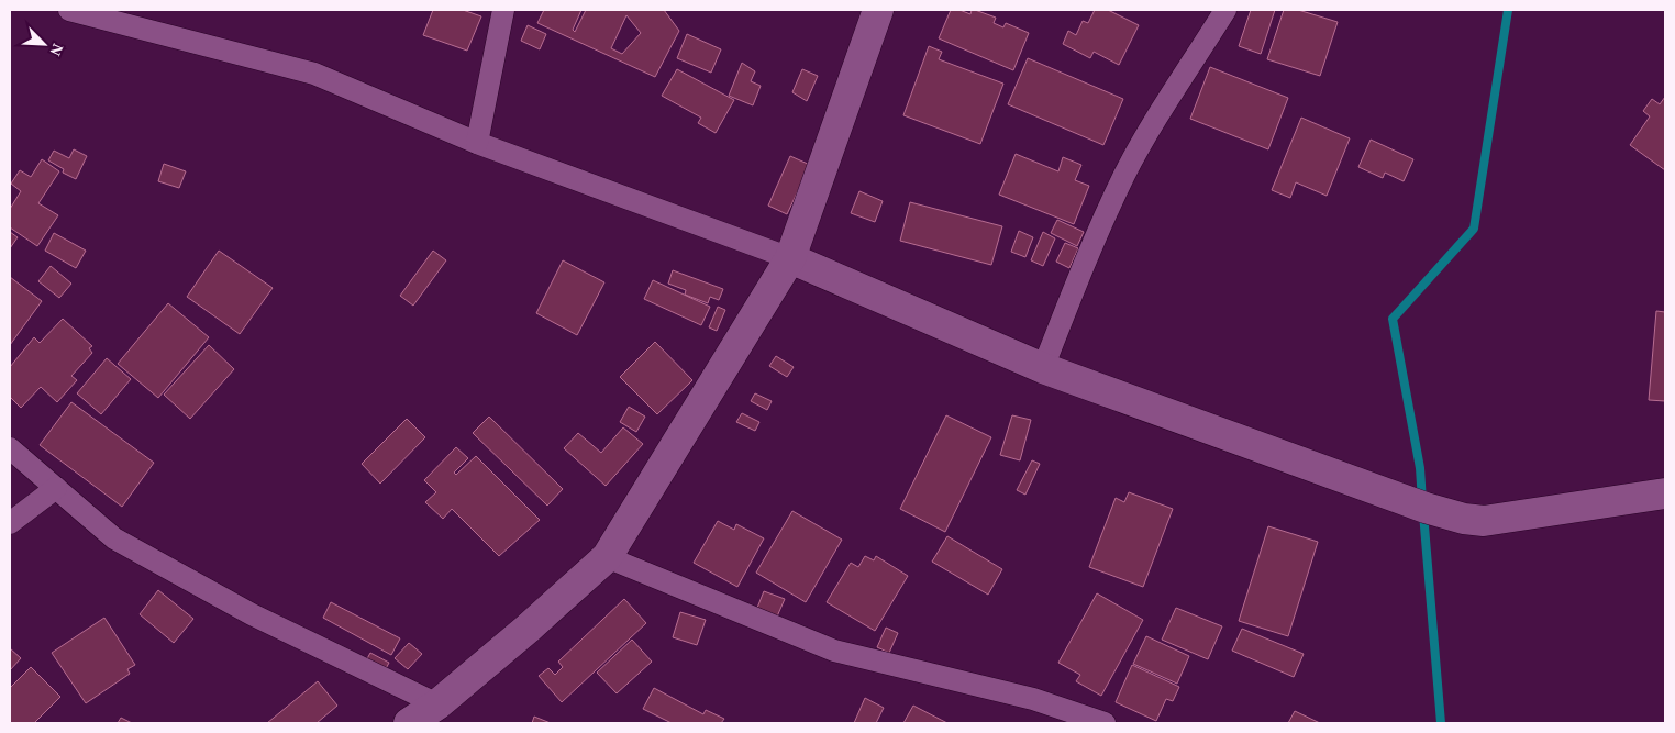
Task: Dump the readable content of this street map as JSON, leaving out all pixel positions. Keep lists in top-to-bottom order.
{
  "north": "bottom right"
}
